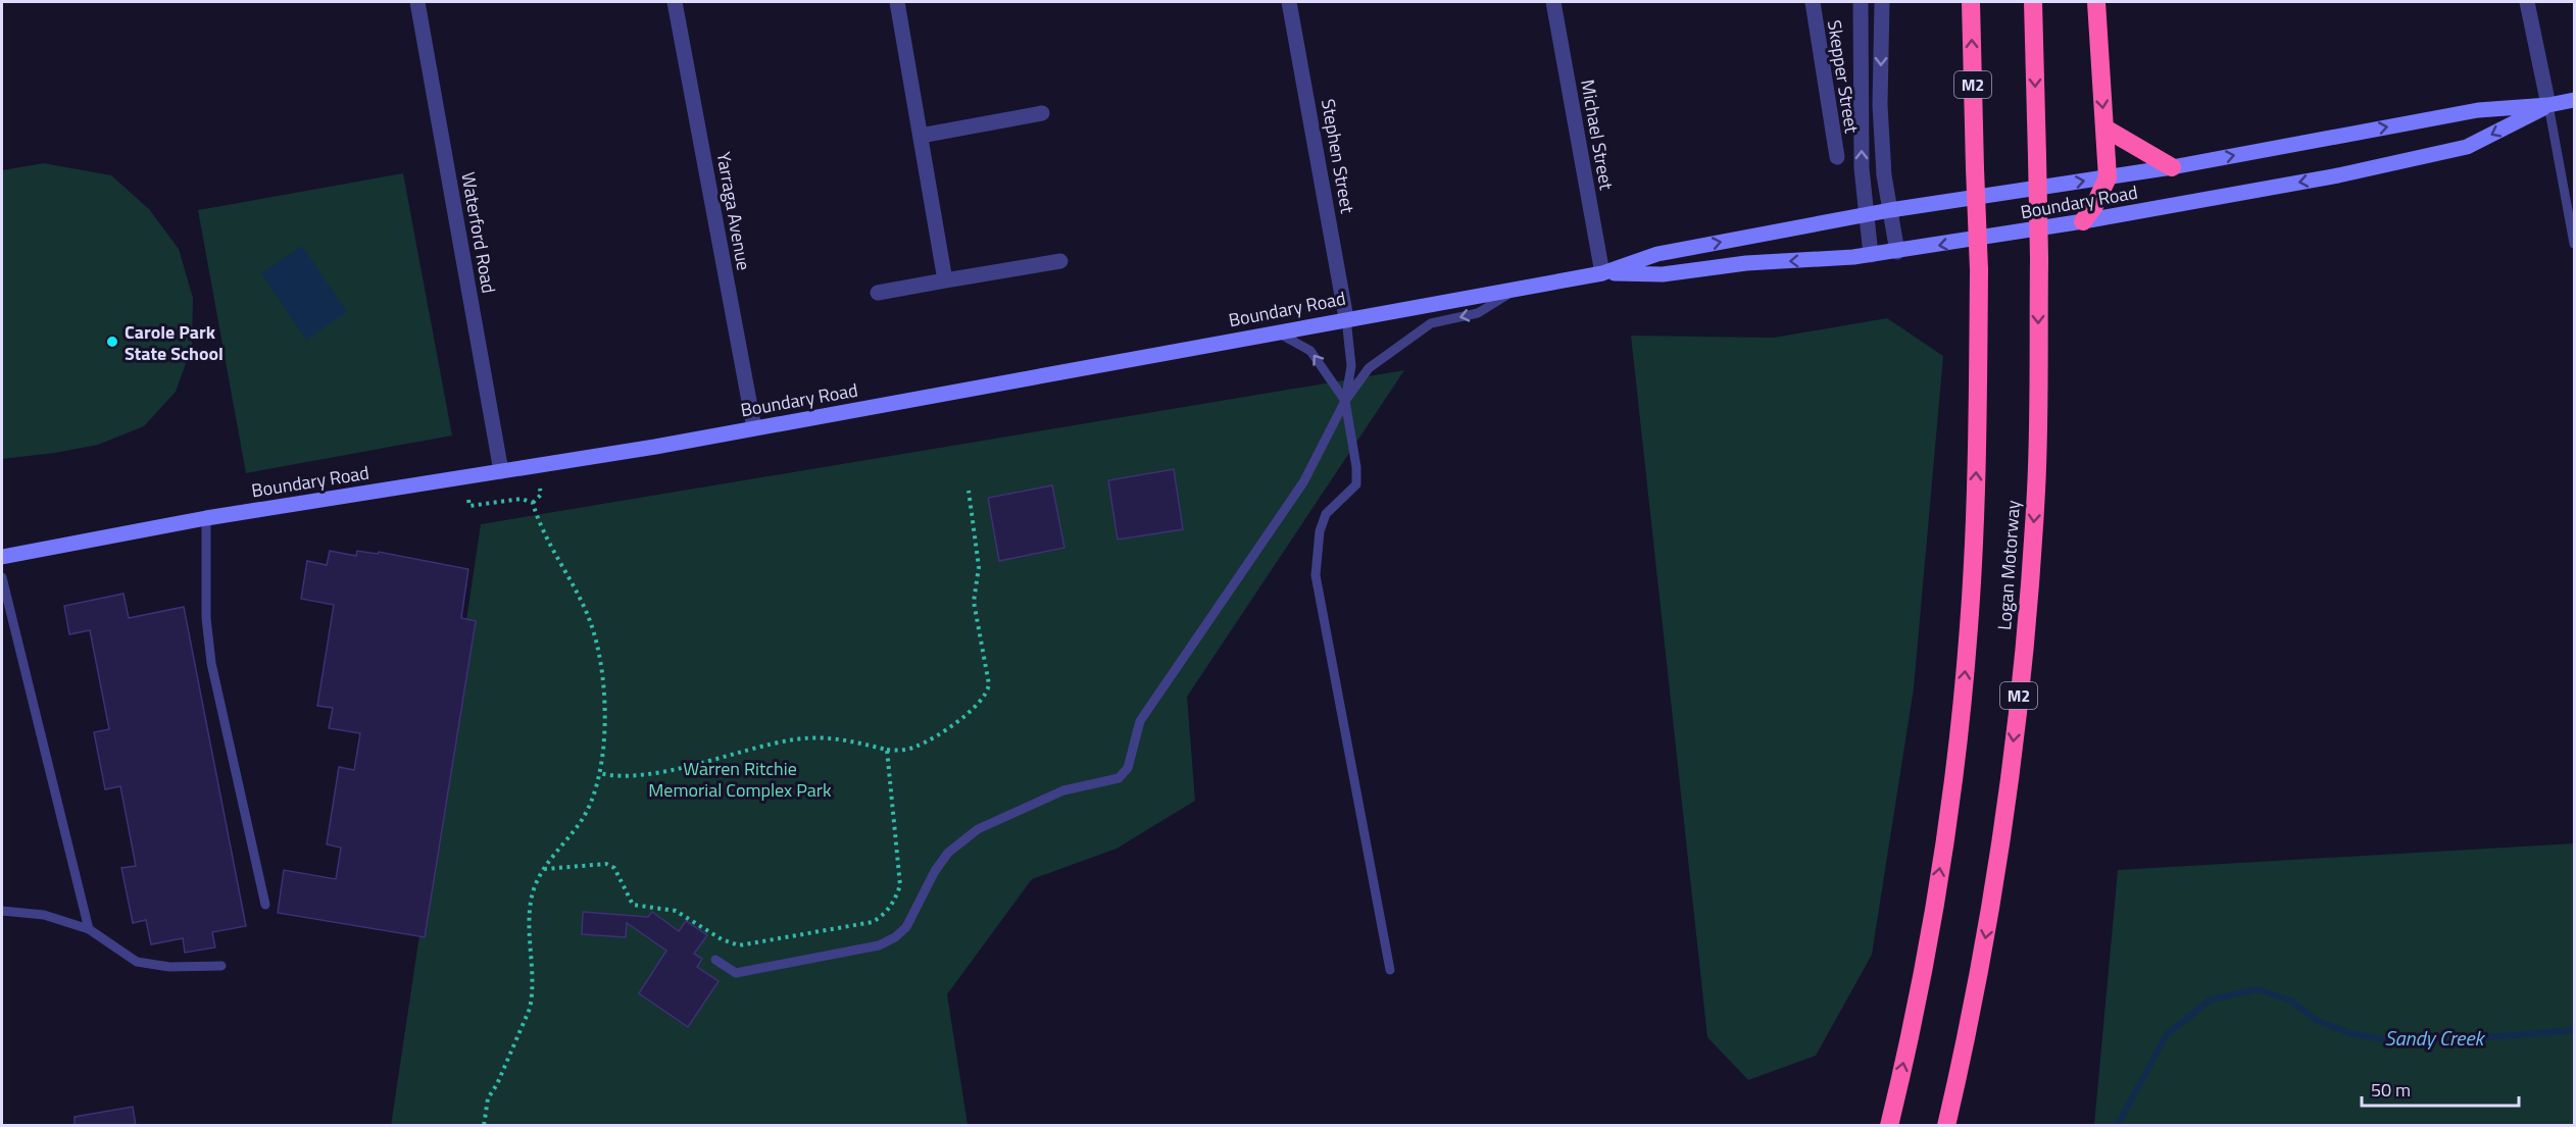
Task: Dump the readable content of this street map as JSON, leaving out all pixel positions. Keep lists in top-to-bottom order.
{
  "streets": {
    "highway": ["M2", "Logan Motorway"],
    "main road": ["Boundary Road"],
    "street": [
      "Skepper Street",
      "Michael Street",
      "Stephen Street",
      "Yarraga Avenue",
      "Waterford Road"
    ]
  },
  "crossings": [
    ["Michael Street", "Boundary Road"],
    ["Stephen Street", "Boundary Road"],
    ["Boundary Road", "Yarraga Avenue"],
    ["Boundary Road", "Waterford Road"]
  ],
  "water": ["Sandy Creek"],
  "parks": ["Warren Ritchie Memorial Complex Park"],
  "places": ["Carole Park State School"],
  "scale_bar": "50 m"
}
